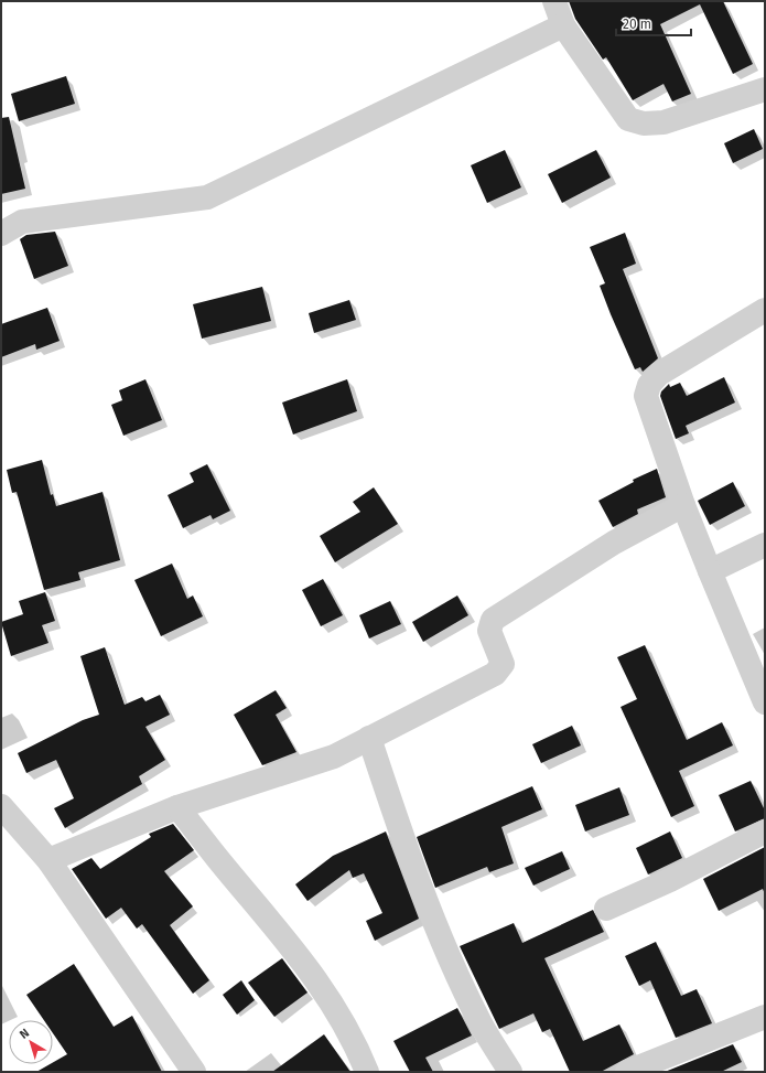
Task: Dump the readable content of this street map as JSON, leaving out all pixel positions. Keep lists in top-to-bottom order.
{
  "scale_bar": "20 m",
  "north": "top left"
}
